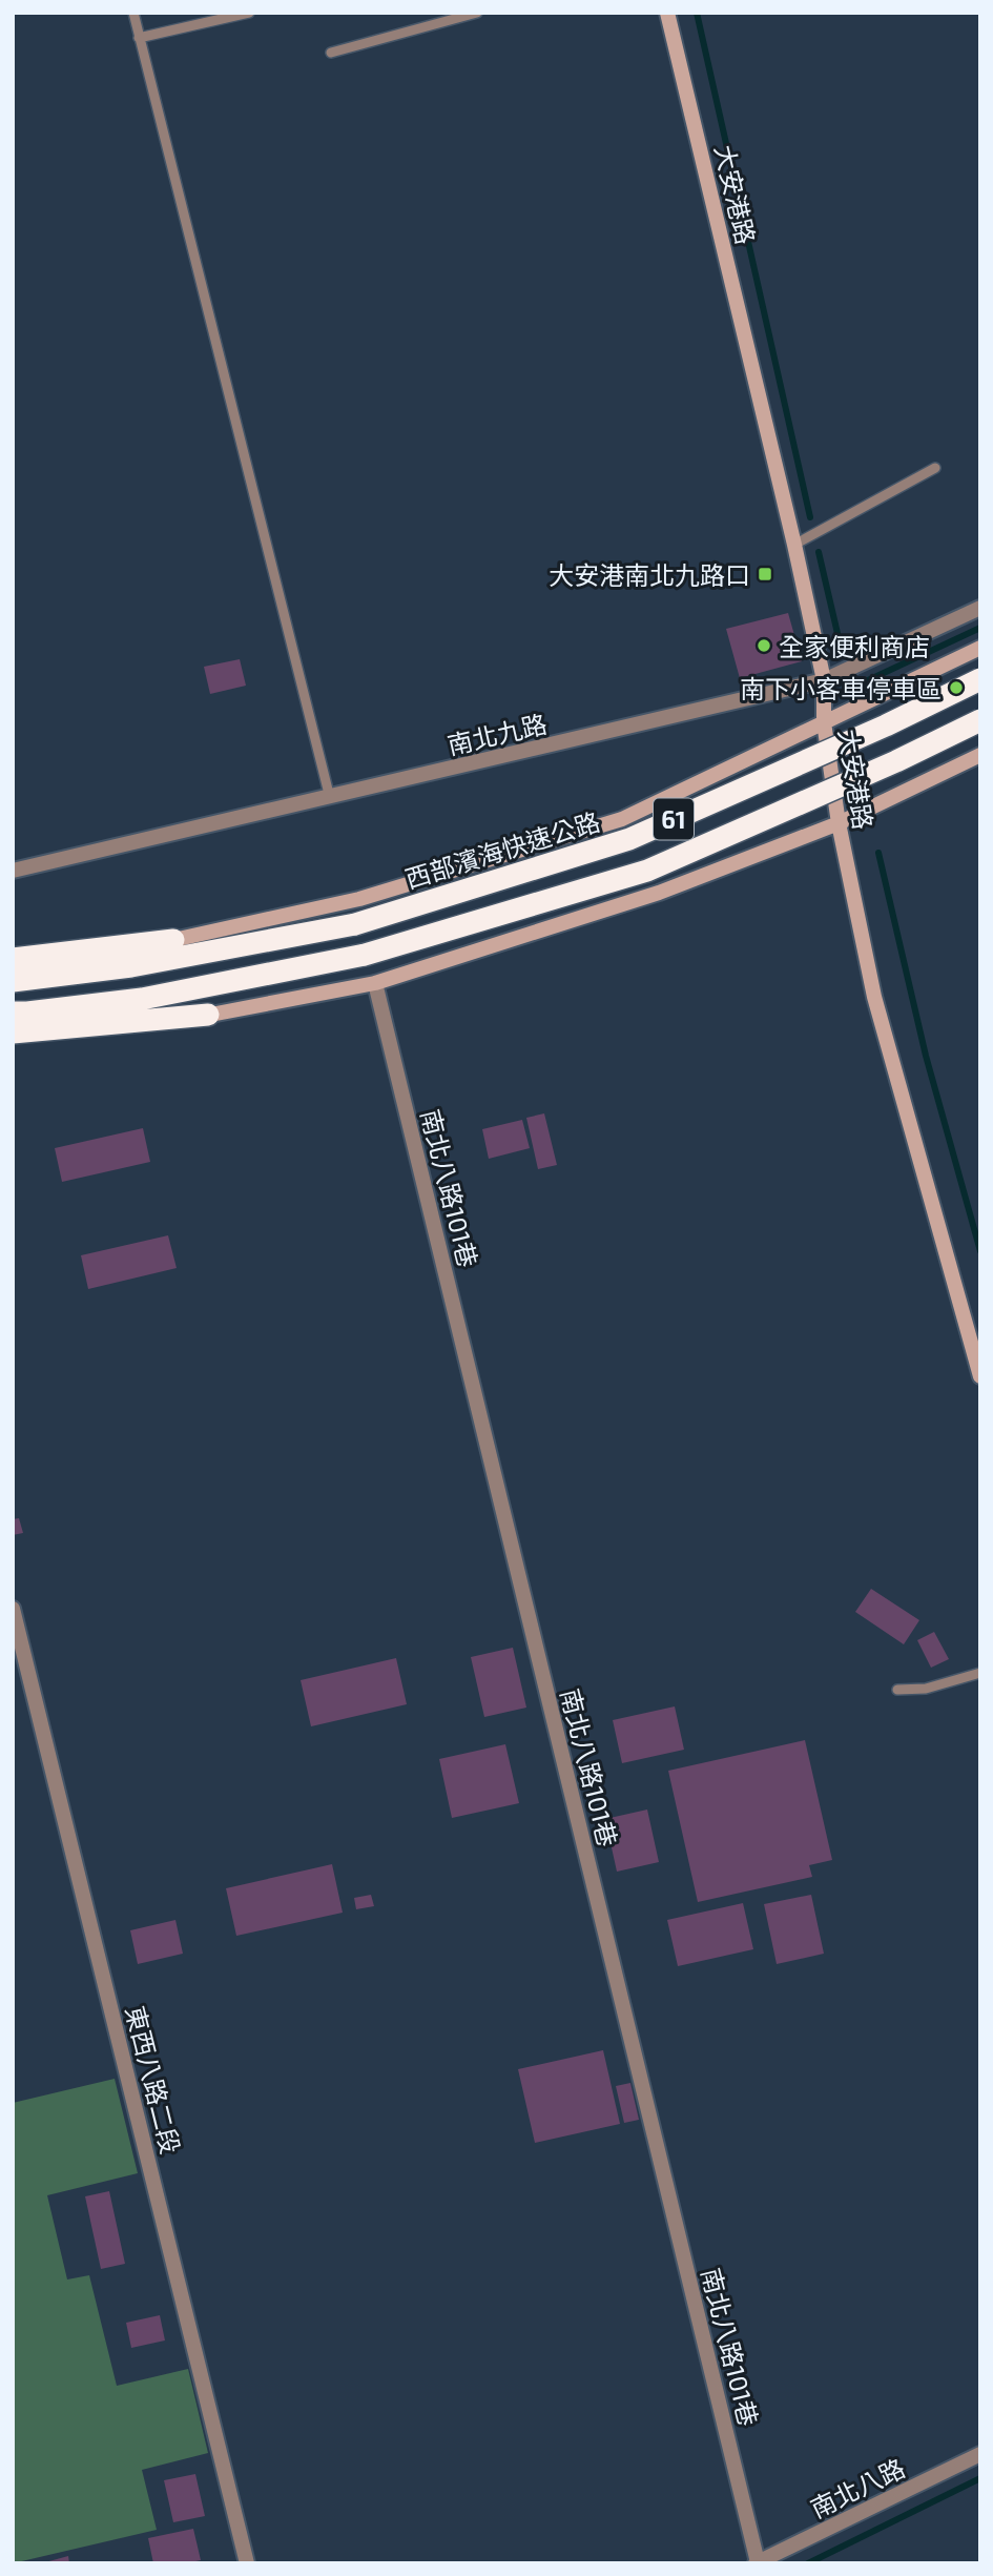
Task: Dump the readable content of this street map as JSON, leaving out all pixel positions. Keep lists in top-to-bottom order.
{
  "streets": {
    "highway": ["61", "西部濱海快速公路"],
    "street": [
      "大安港路",
      "南北九路",
      "南北八路101巷",
      "東西八路二段",
      "南北八路"
    ]
  },
  "crossings": [
    ["大安港路", "南北九路"],
    ["南北八路101巷", "南北八路"]
  ],
  "places": {
    "transit": ["大安港南北九路口"],
    "other": ["全家便利商店", "南下小客車停車區"]
  }
}
